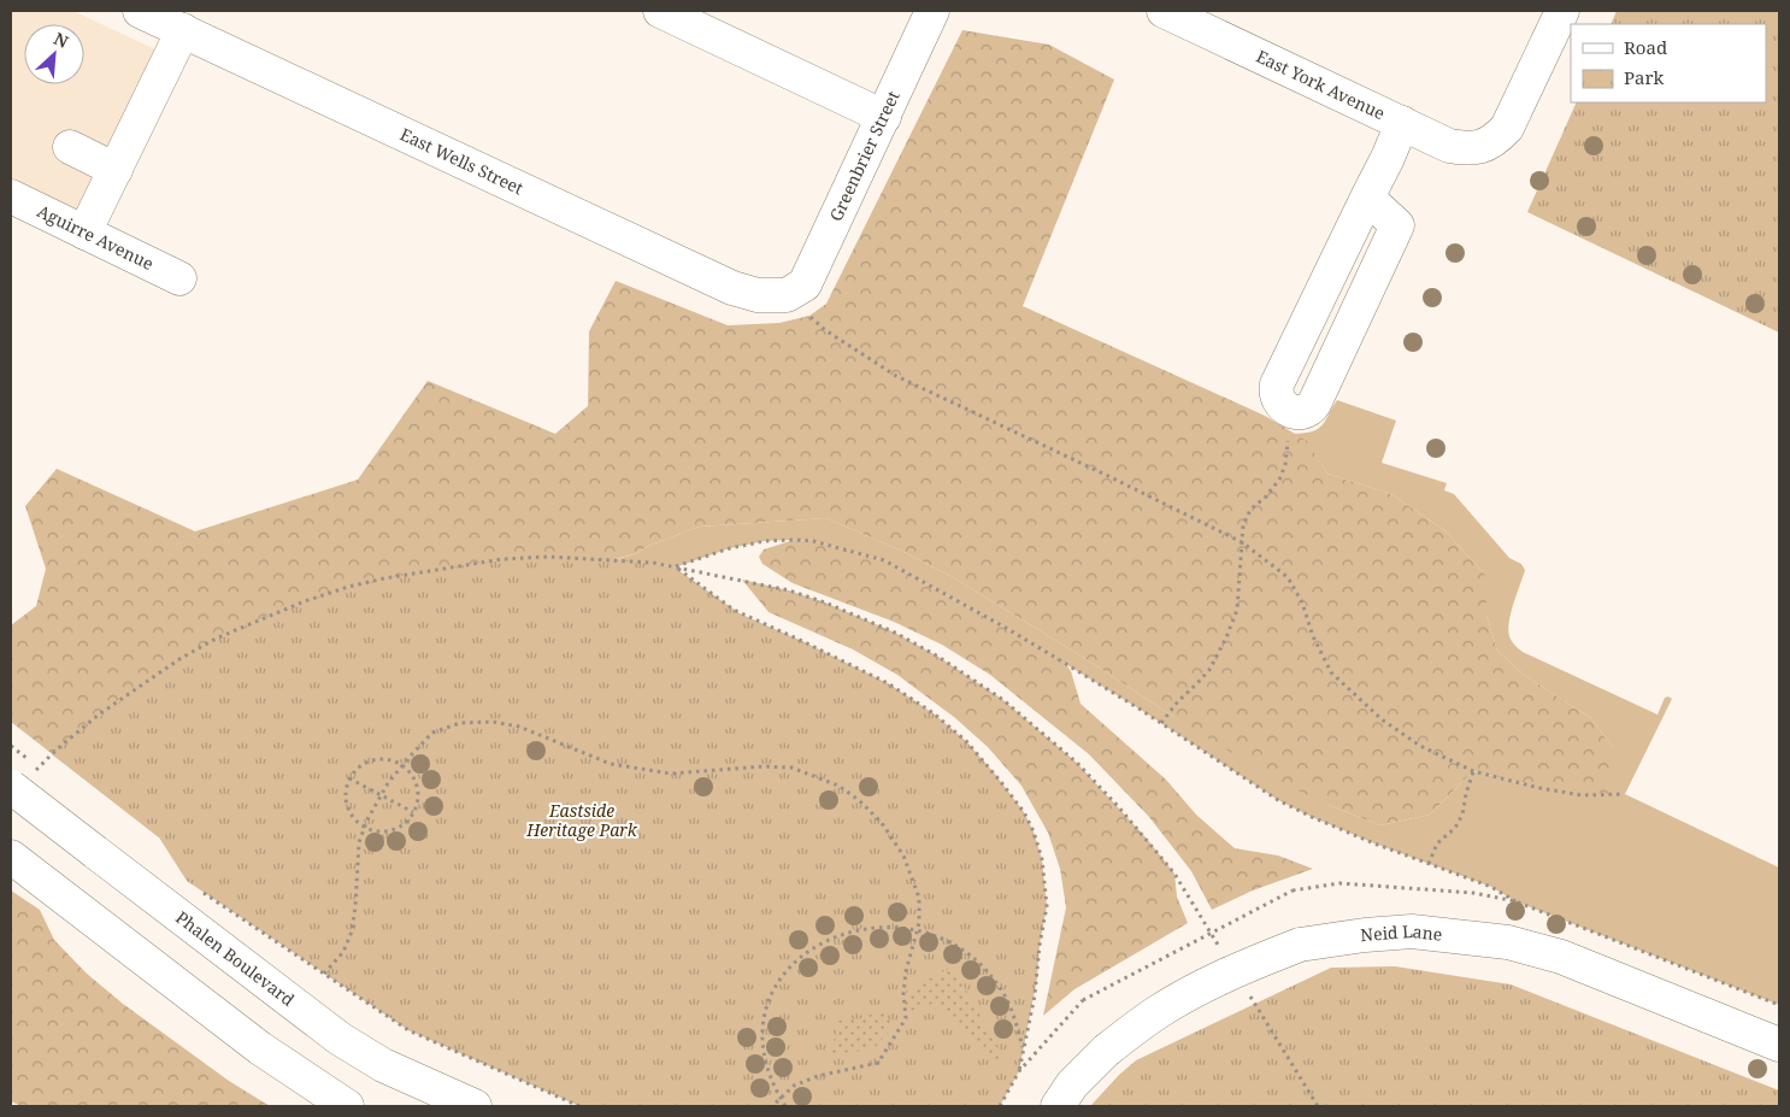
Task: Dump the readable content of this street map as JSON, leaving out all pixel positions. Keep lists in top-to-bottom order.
{
  "streets": {
    "main road": [
      "East York Avenue",
      "Greenbrier Street",
      "East Wells Street",
      "Aguirre Avenue",
      "Neid Lane",
      "Phalen Boulevard"
    ]
  },
  "crossings": [
    ["Greenbrier Street", "East Wells Street"]
  ],
  "parks": ["Eastside Heritage Park"],
  "legend": ["Road", "Park"],
  "north": "top right"
}
